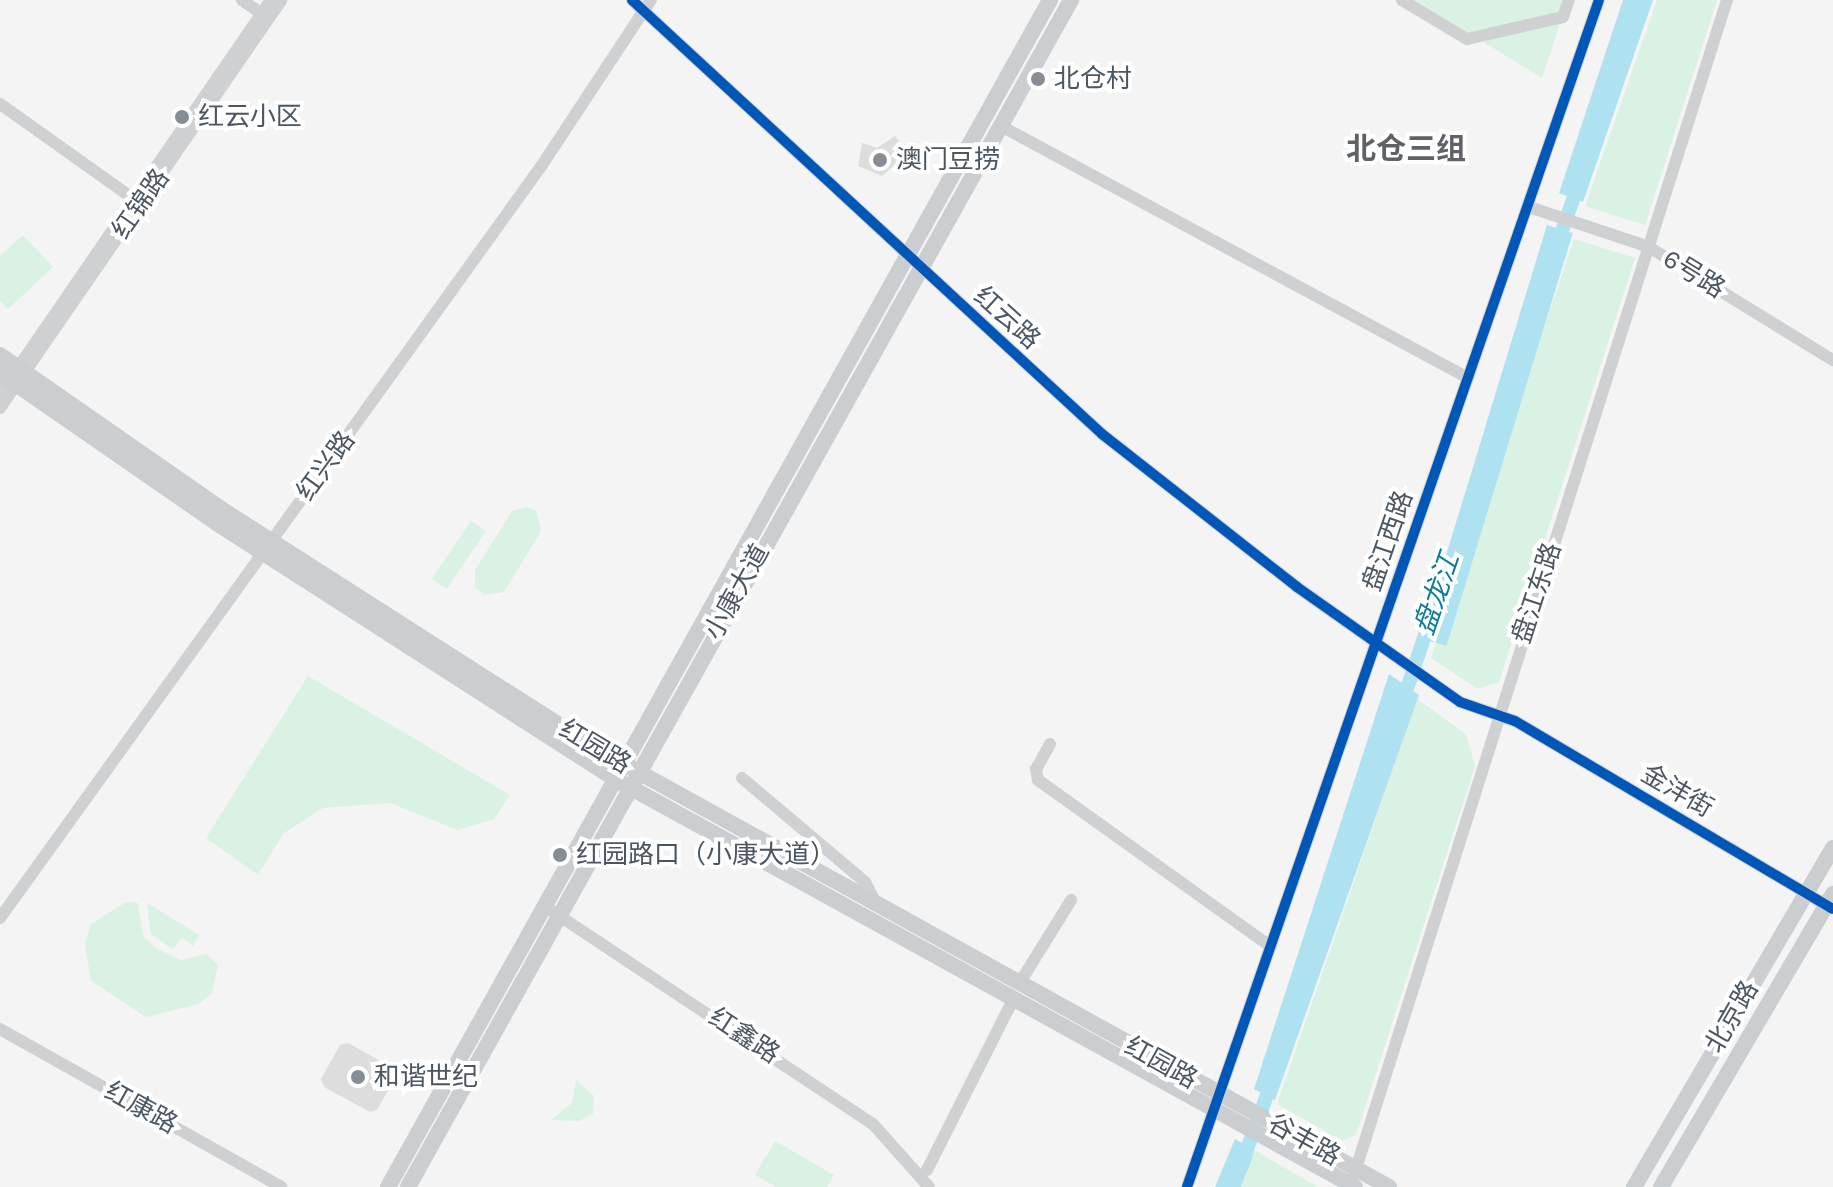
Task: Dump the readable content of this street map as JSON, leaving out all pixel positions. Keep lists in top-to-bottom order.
{
  "streets": {
    "main road": [
      "小康大道",
      "红园路",
      "北京路",
      "谷丰路"
    ],
    "street": [
      "红锦路",
      "6号路",
      "红云路",
      "红兴路",
      "盘江西路",
      "盘江东路",
      "金沣街",
      "红鑫路",
      "红康路"
    ]
  },
  "crossings": [
    ["红锦路", "红园路"],
    ["6号路", "盘江西路"],
    ["6号路", "盘江东路"],
    ["红云路", "红兴路"],
    ["红云路", "盘江西路"],
    ["红云路", "小康大道"],
    ["红云路", "金沣街"],
    ["红兴路", "红园路"],
    ["盘江西路", "红园路"],
    ["盘江西路", "谷丰路"],
    ["小康大道", "红园路"],
    ["小康大道", "红鑫路"],
    ["盘江东路", "金沣街"],
    ["盘江东路", "谷丰路"],
    ["红园路", "谷丰路"],
    ["金沣街", "北京路"]
  ],
  "districts": ["北仓三组"],
  "water": ["盘龙江"],
  "places": [
    "北仓村",
    "红云小区",
    "澳门豆捞",
    "红园路口（小康大道）",
    "和谐世纪"
  ]
}
